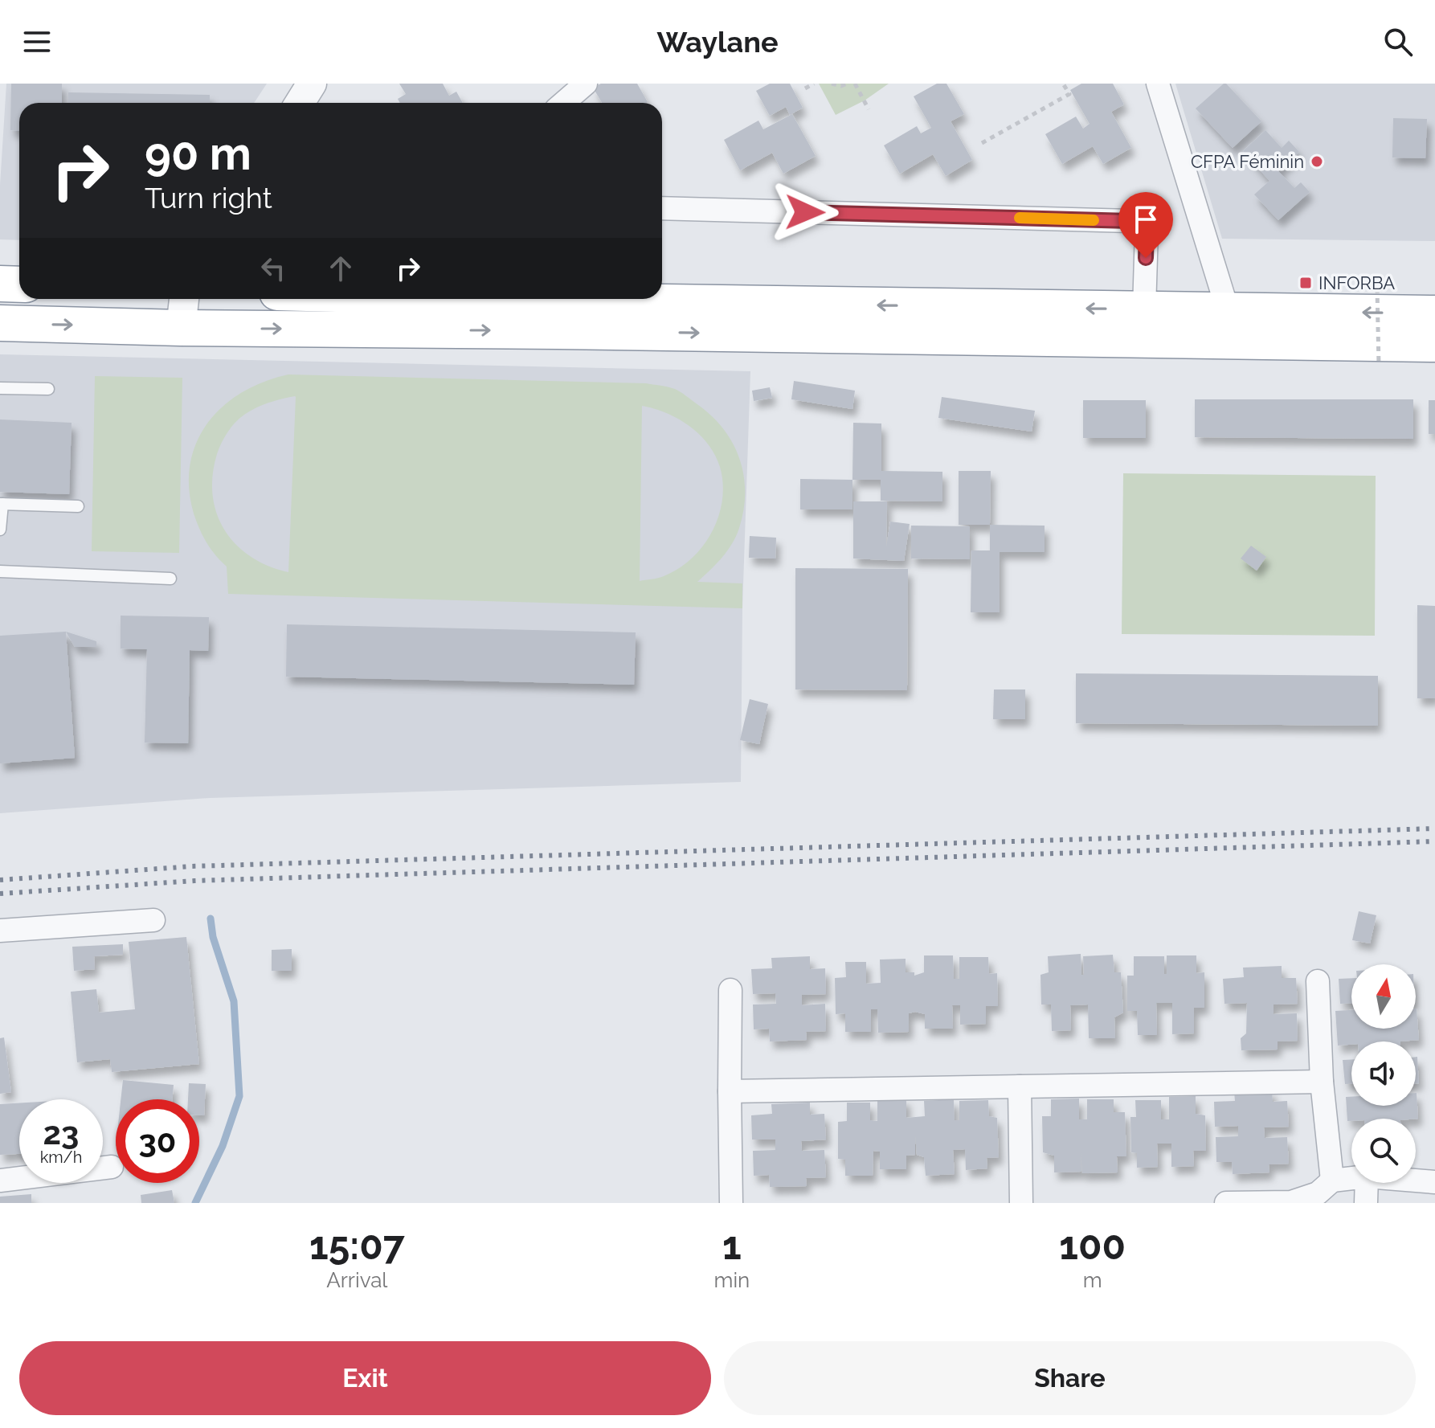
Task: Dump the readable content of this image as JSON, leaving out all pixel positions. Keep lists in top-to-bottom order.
{
  "places": {
    "other": ["CFPA Féminin"],
    "transit": ["INFORBA"]
  },
  "north": "top",
  "page": {
    "header": "Waylane",
    "turn": ["90 m", "Turn right"],
    "speed": "23 km/h",
    "limit": "30",
    "eta": [
      "15:07",
      "Arrival",
      "1",
      "min",
      "100",
      "m"
    ],
    "buttons": ["Exit", "Share"]
  }
}
